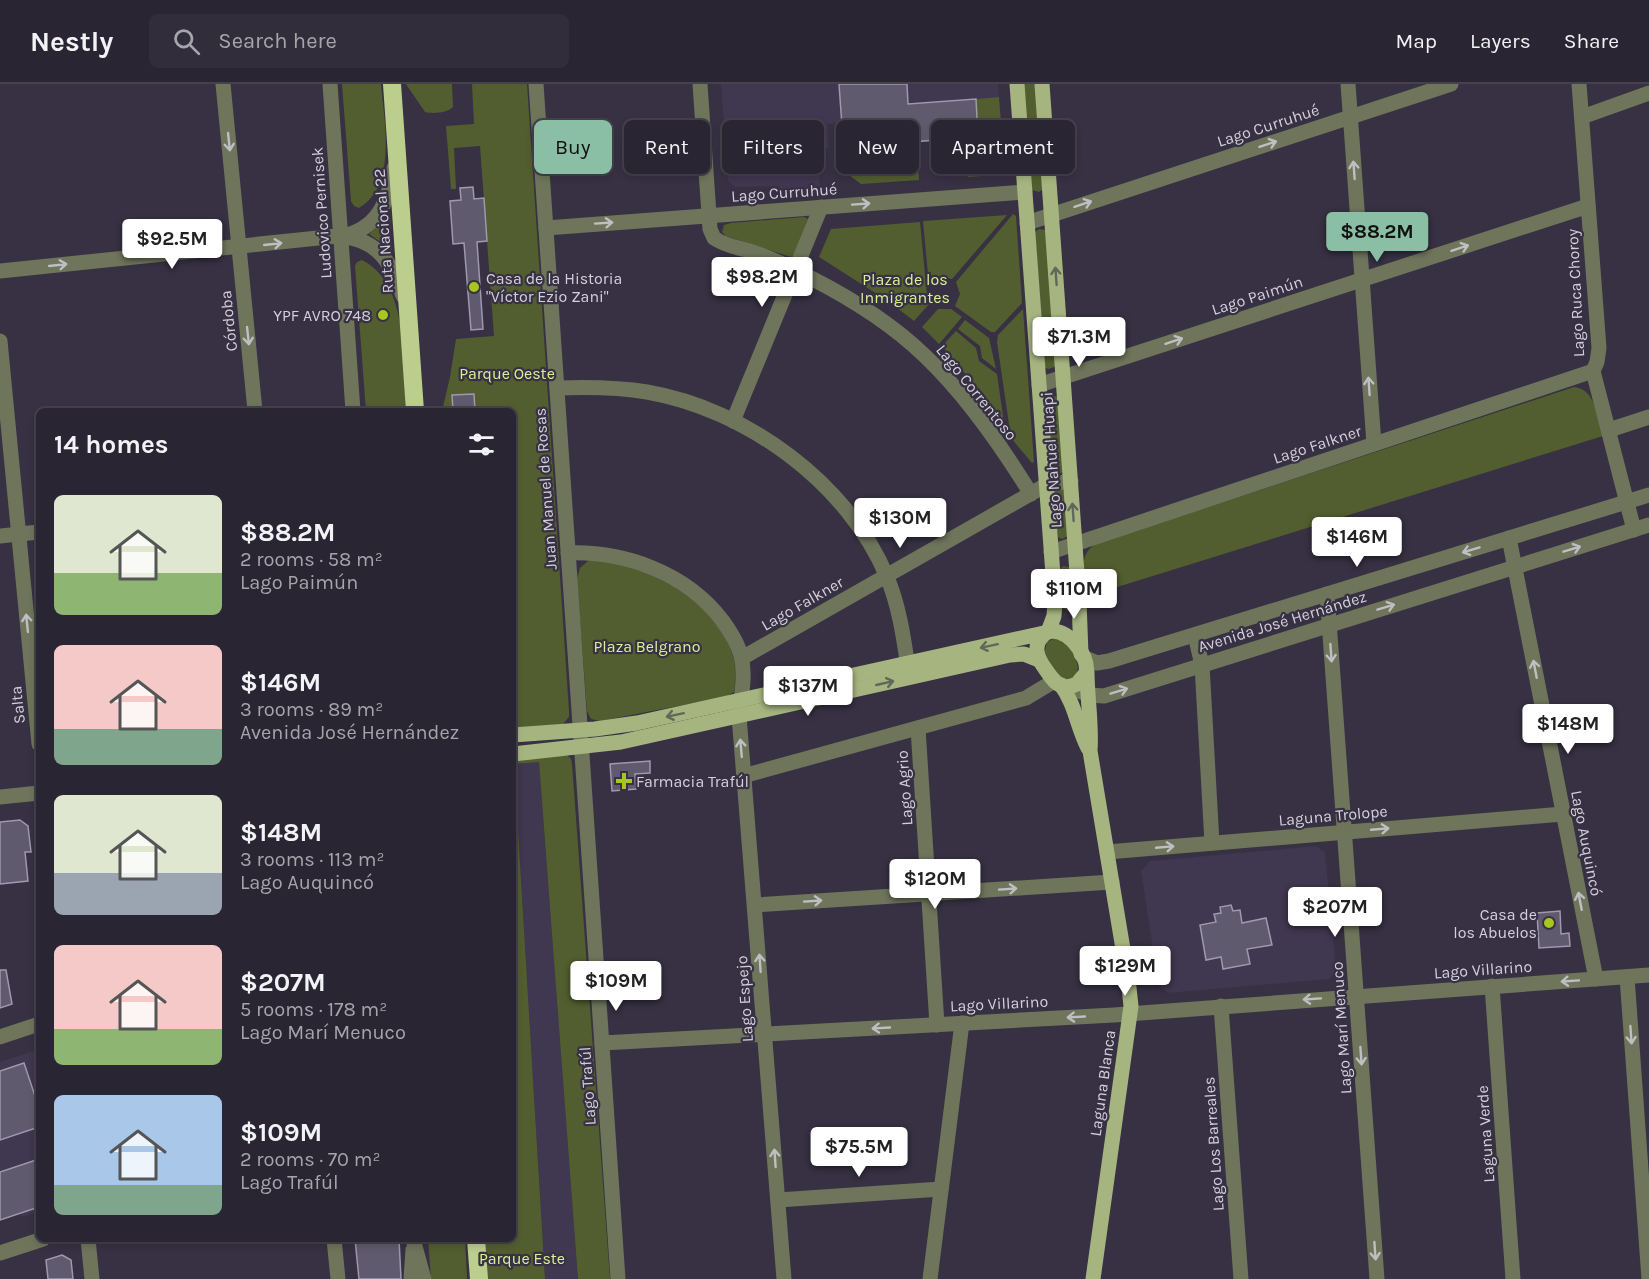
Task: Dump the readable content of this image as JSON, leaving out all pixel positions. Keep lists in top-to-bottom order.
{
  "streets": {
    "highway": ["Ruta Nacional 22"],
    "main road": ["Lago Nahuel Huapi", "Laguna Blanca"],
    "street": [
      "Lago Curruhué",
      "Ludovico Pernisek",
      "Lago Ruca Choroy",
      "Lago Paimún",
      "Córdoba",
      "Lago Correntoso",
      "Lago Falkner",
      "Juan Manuel de Rosas",
      "Avenida José Hernández",
      "Salta",
      "Lago Agrio",
      "Laguna Trolope",
      "Lago Auquincó",
      "Lago Villarino",
      "Lago Espejo",
      "Lago Marí Menuco",
      "Lago Trafúl",
      "Laguna Verde",
      "Lago Los Barreales"
    ]
  },
  "crossings": [
    ["Lago Curruhué", "Lago Correntoso"],
    ["Lago Curruhué", "Lago Nahuel Huapi"],
    ["Lago Curruhué", "Juan Manuel de Rosas"],
    ["Lago Ruca Choroy", "Lago Paimún"],
    ["Lago Ruca Choroy", "Lago Falkner"],
    ["Lago Ruca Choroy", "Avenida José Hernández"],
    ["Lago Paimún", "Lago Nahuel Huapi"],
    ["Lago Correntoso", "Lago Falkner"],
    ["Lago Falkner", "Lago Nahuel Huapi"],
    ["Lago Falkner", "Lago Espejo"],
    ["Lago Nahuel Huapi", "Avenida José Hernández"],
    ["Lago Nahuel Huapi", "Laguna Blanca"],
    ["Juan Manuel de Rosas", "Lago Trafúl"],
    ["Avenida José Hernández", "Lago Auquincó"],
    ["Avenida José Hernández", "Lago Marí Menuco"],
    ["Avenida José Hernández", "Laguna Blanca"],
    ["Lago Agrio", "Lago Villarino"],
    ["Laguna Trolope", "Lago Auquincó"],
    ["Laguna Trolope", "Lago Marí Menuco"],
    ["Laguna Trolope", "Laguna Blanca"],
    ["Lago Auquincó", "Lago Villarino"],
    ["Lago Villarino", "Lago Espejo"],
    ["Lago Villarino", "Lago Marí Menuco"],
    ["Lago Villarino", "Laguna Blanca"],
    ["Lago Villarino", "Lago Trafúl"],
    ["Lago Villarino", "Laguna Verde"],
    ["Lago Villarino", "Lago Los Barreales"]
  ],
  "one_way": [
    "Lago Curruhué",
    "Lago Paimún",
    "Córdoba",
    "Salta",
    "Laguna Trolope",
    "Lago Auquincó",
    "Lago Espejo"
  ],
  "parks": [
    "Plaza de los Inmigrantes",
    "Parque Oeste",
    "Plaza Belgrano",
    "Parque Este"
  ],
  "places": {
    "other": ["Casa de la Historia \"Víctor Ezio Zani\"", "YPF AVRO 748", "Casa de los Abuelos"],
    "health": ["Farmacia Trafúl"]
  },
  "page": {
    "header": "Nestly",
    "search": "Search here",
    "nav": ["Map", "Layers", "Share"],
    "chip": [
      "Buy",
      "Rent",
      "Filters",
      "New",
      "Apartment"
    ],
    "price": [
      "$88.2M",
      "$92.5M",
      "$98.2M",
      "$71.3M",
      "$130M",
      "$146M",
      "$110M",
      "$137M",
      "$148M",
      "$120M",
      "$207M",
      "$129M",
      "$109M",
      "$75.5M"
    ],
    "heading": "14 homes",
    "list": [
      {
        "name": "$88.2M",
        "note": "2 rooms · 58 m² · Lago Paimún"
      },
      {
        "name": "$146M",
        "note": "3 rooms · 89 m² · Avenida José Hernández"
      },
      {
        "name": "$148M",
        "note": "3 rooms · 113 m² · Lago Auquincó"
      },
      {
        "name": "$207M",
        "note": "5 rooms · 178 m² · Lago Marí Menuco"
      },
      {
        "name": "$109M",
        "note": "2 rooms · 70 m² · Lago Trafúl"
      }
    ]
  }
}
